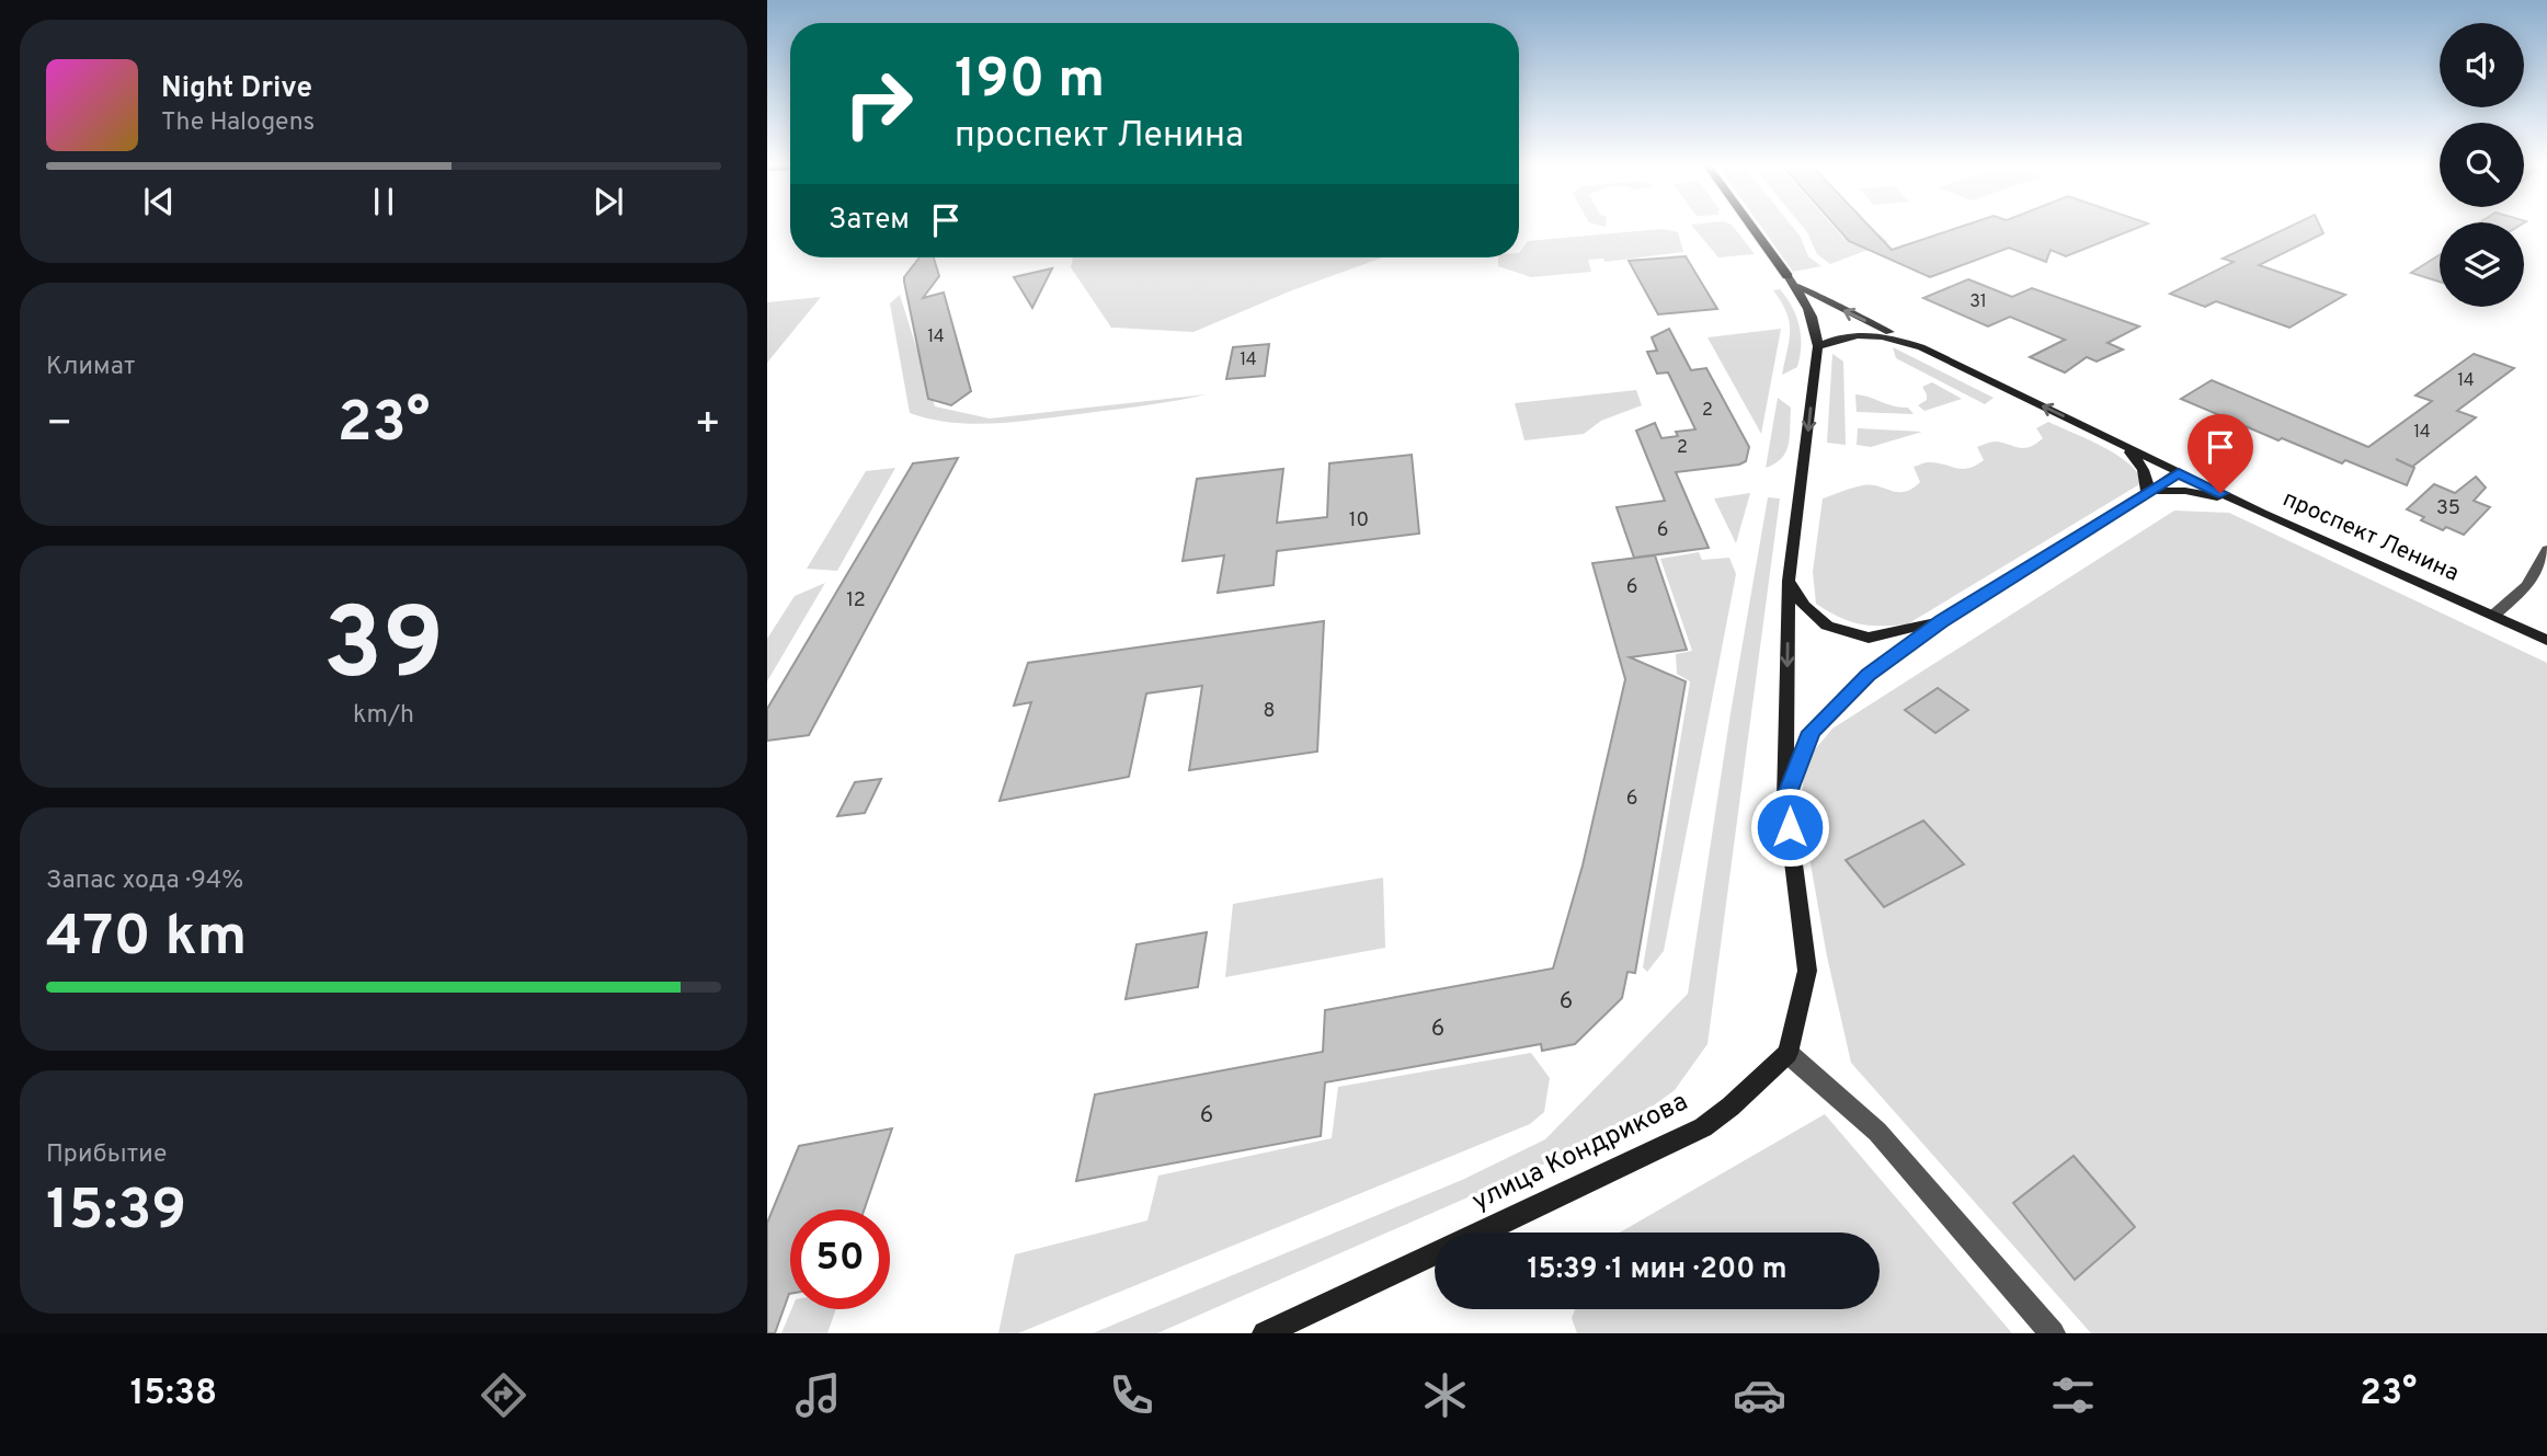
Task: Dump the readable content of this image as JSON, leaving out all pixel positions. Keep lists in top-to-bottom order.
{
  "streets": {
    "main road": ["проспект Ленина", "улица Кондрикова"]
  },
  "house_numbers": [
    "31",
    "14",
    "14",
    "14",
    "2",
    "14",
    "2",
    "35",
    "10",
    "6",
    "6",
    "12",
    "8",
    "6",
    "6",
    "6",
    "6"
  ],
  "page": {
    "turn": ["190 m", "проспект Ленина"],
    "song": ["Night Drive", "The Halogens"],
    "then": "Затем",
    "tile": [
      "Климат",
      ["39", "km/h"],
      ["Запас хода · 94%", "470 km"],
      ["Прибытие", "15:39"]
    ],
    "heat": ["−", "23°", "+"],
    "limit": "50",
    "trip": "15:39 · 1 мин · 200 m",
    "tabs": ["15:38", "23°"]
  }
}
